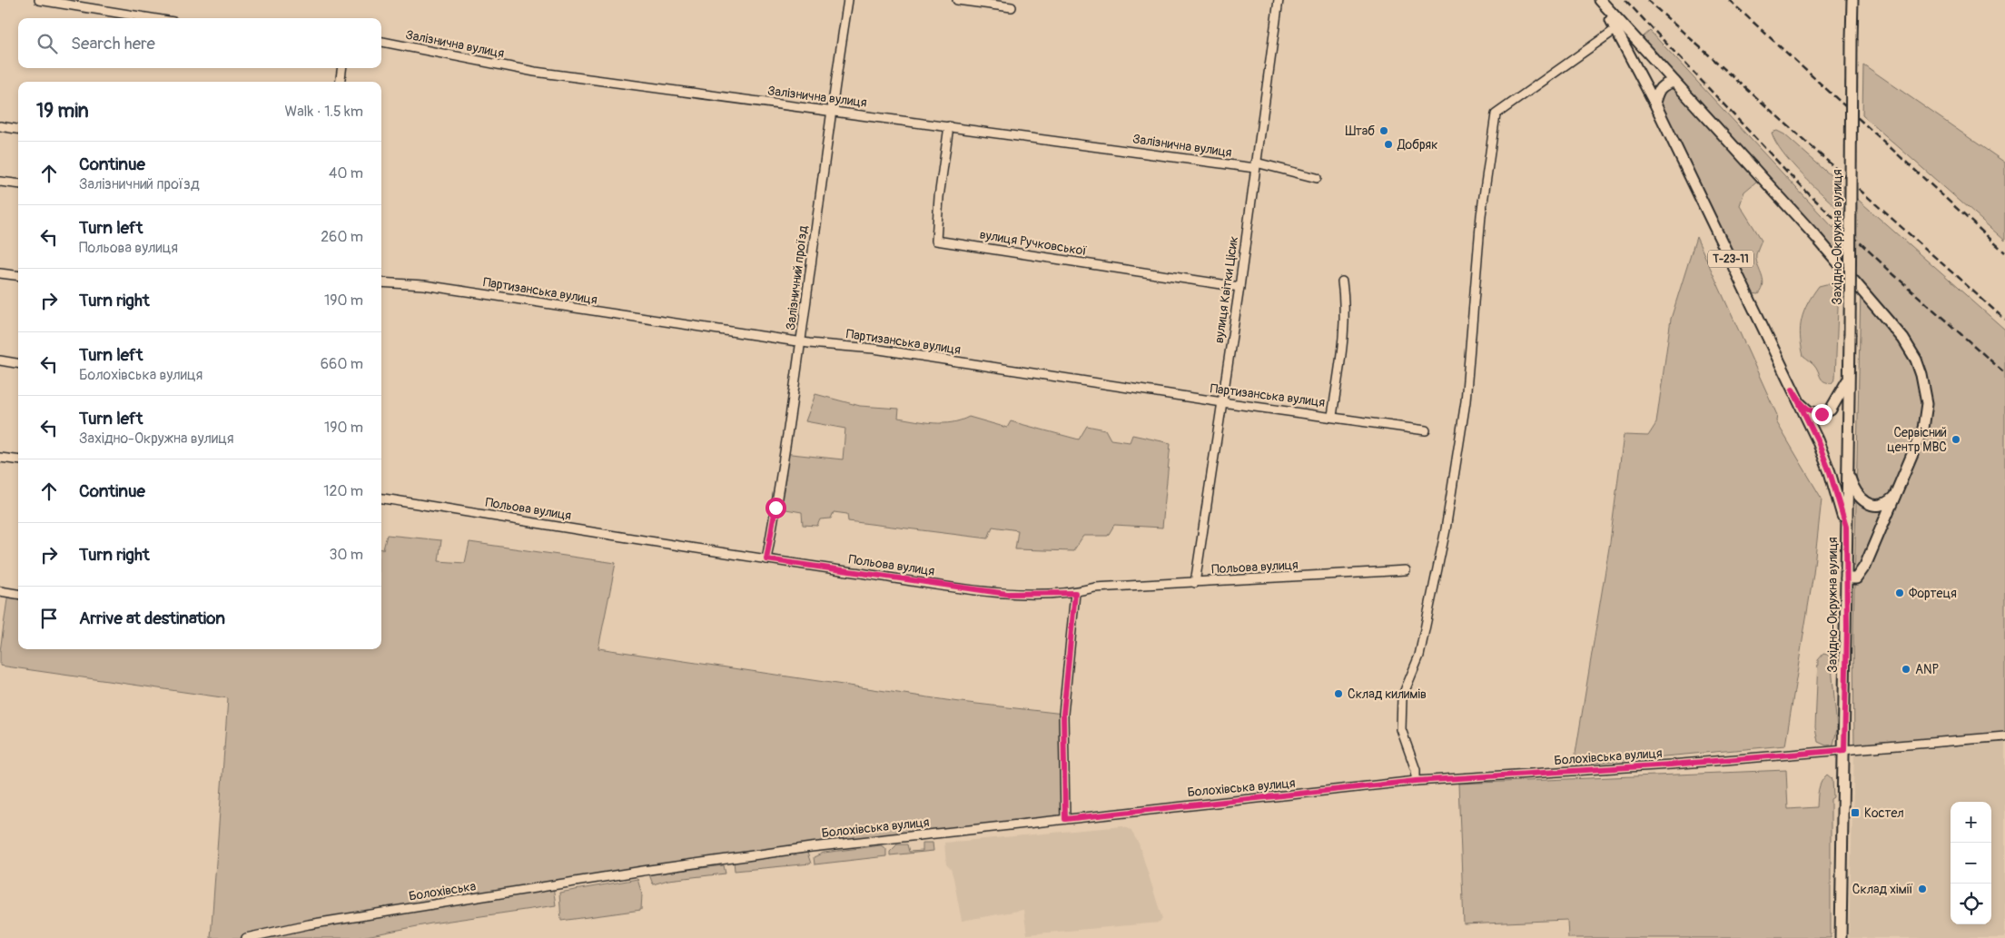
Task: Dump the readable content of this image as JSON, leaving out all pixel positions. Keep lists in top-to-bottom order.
{
  "streets": {
    "main road": ["Західно-Окружна вулиця", "Т-23-11"],
    "street": [
      "Залізнична вулиця",
      "вулиця Ручковської",
      "Залізничний проїзд",
      "вулиця Квітки Цісик",
      "Партизанська вулиця",
      "Польова вулиця",
      "Болохівська вулиця",
      "Болохівська"
    ]
  },
  "crossings": [
    ["Залізнична вулиця", "вулиця Ручковської"],
    ["Залізнична вулиця", "Залізничний проїзд"],
    ["Залізнична вулиця", "вулиця Квітки Цісик"],
    ["Західно-Окружна вулиця", "Т-23-11"],
    ["Західно-Окружна вулиця", "Болохівська вулиця"],
    ["вулиця Ручковської", "вулиця Квітки Цісик"],
    ["Залізничний проїзд", "Партизанська вулиця"],
    ["Залізничний проїзд", "Польова вулиця"],
    ["вулиця Квітки Цісик", "Партизанська вулиця"],
    ["вулиця Квітки Цісик", "Польова вулиця"],
    ["Болохівська вулиця", "Болохівська"]
  ],
  "places": {
    "other": [
      "Штаб",
      "Добряк",
      "Сервісний центр МВС",
      "Фортеця",
      "ANP",
      "Склад килимів",
      "Склад хімії"
    ],
    "transit": ["Костел"]
  },
  "page": {
    "search": "Search here",
    "heading": ["19 min", "Walk · 1.5 km"],
    "list": [
      ["Continue", "Залізничний проїзд", "40 m"],
      ["Turn left", "Польова вулиця", "260 m"],
      ["Turn right", "190 m"],
      ["Turn left", "Болохівська вулиця", "660 m"],
      ["Turn left", "Західно-Окружна вулиця", "190 m"],
      ["Continue", "120 m"],
      ["Turn right", "30 m"],
      "Arrive at destination"
    ],
    "map_buttons": ["+", "−"]
  }
}
